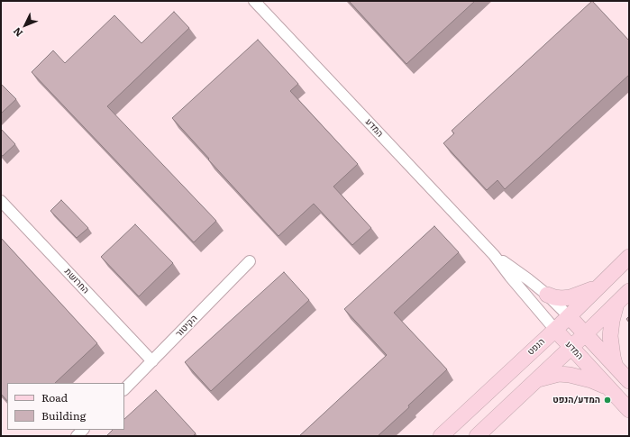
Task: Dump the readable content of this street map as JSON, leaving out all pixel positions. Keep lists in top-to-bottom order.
{
  "streets": {
    "street": [
      "המדע",
      "החרושת",
      "הקיטור",
      "הנפט"
    ]
  },
  "crossings": [
    ["המדע", "הנפט"],
    ["החרושת", "הקיטור"]
  ],
  "places": ["המדע/הנפט"],
  "legend": ["Road", "Building"],
  "north": "bottom left"
}
